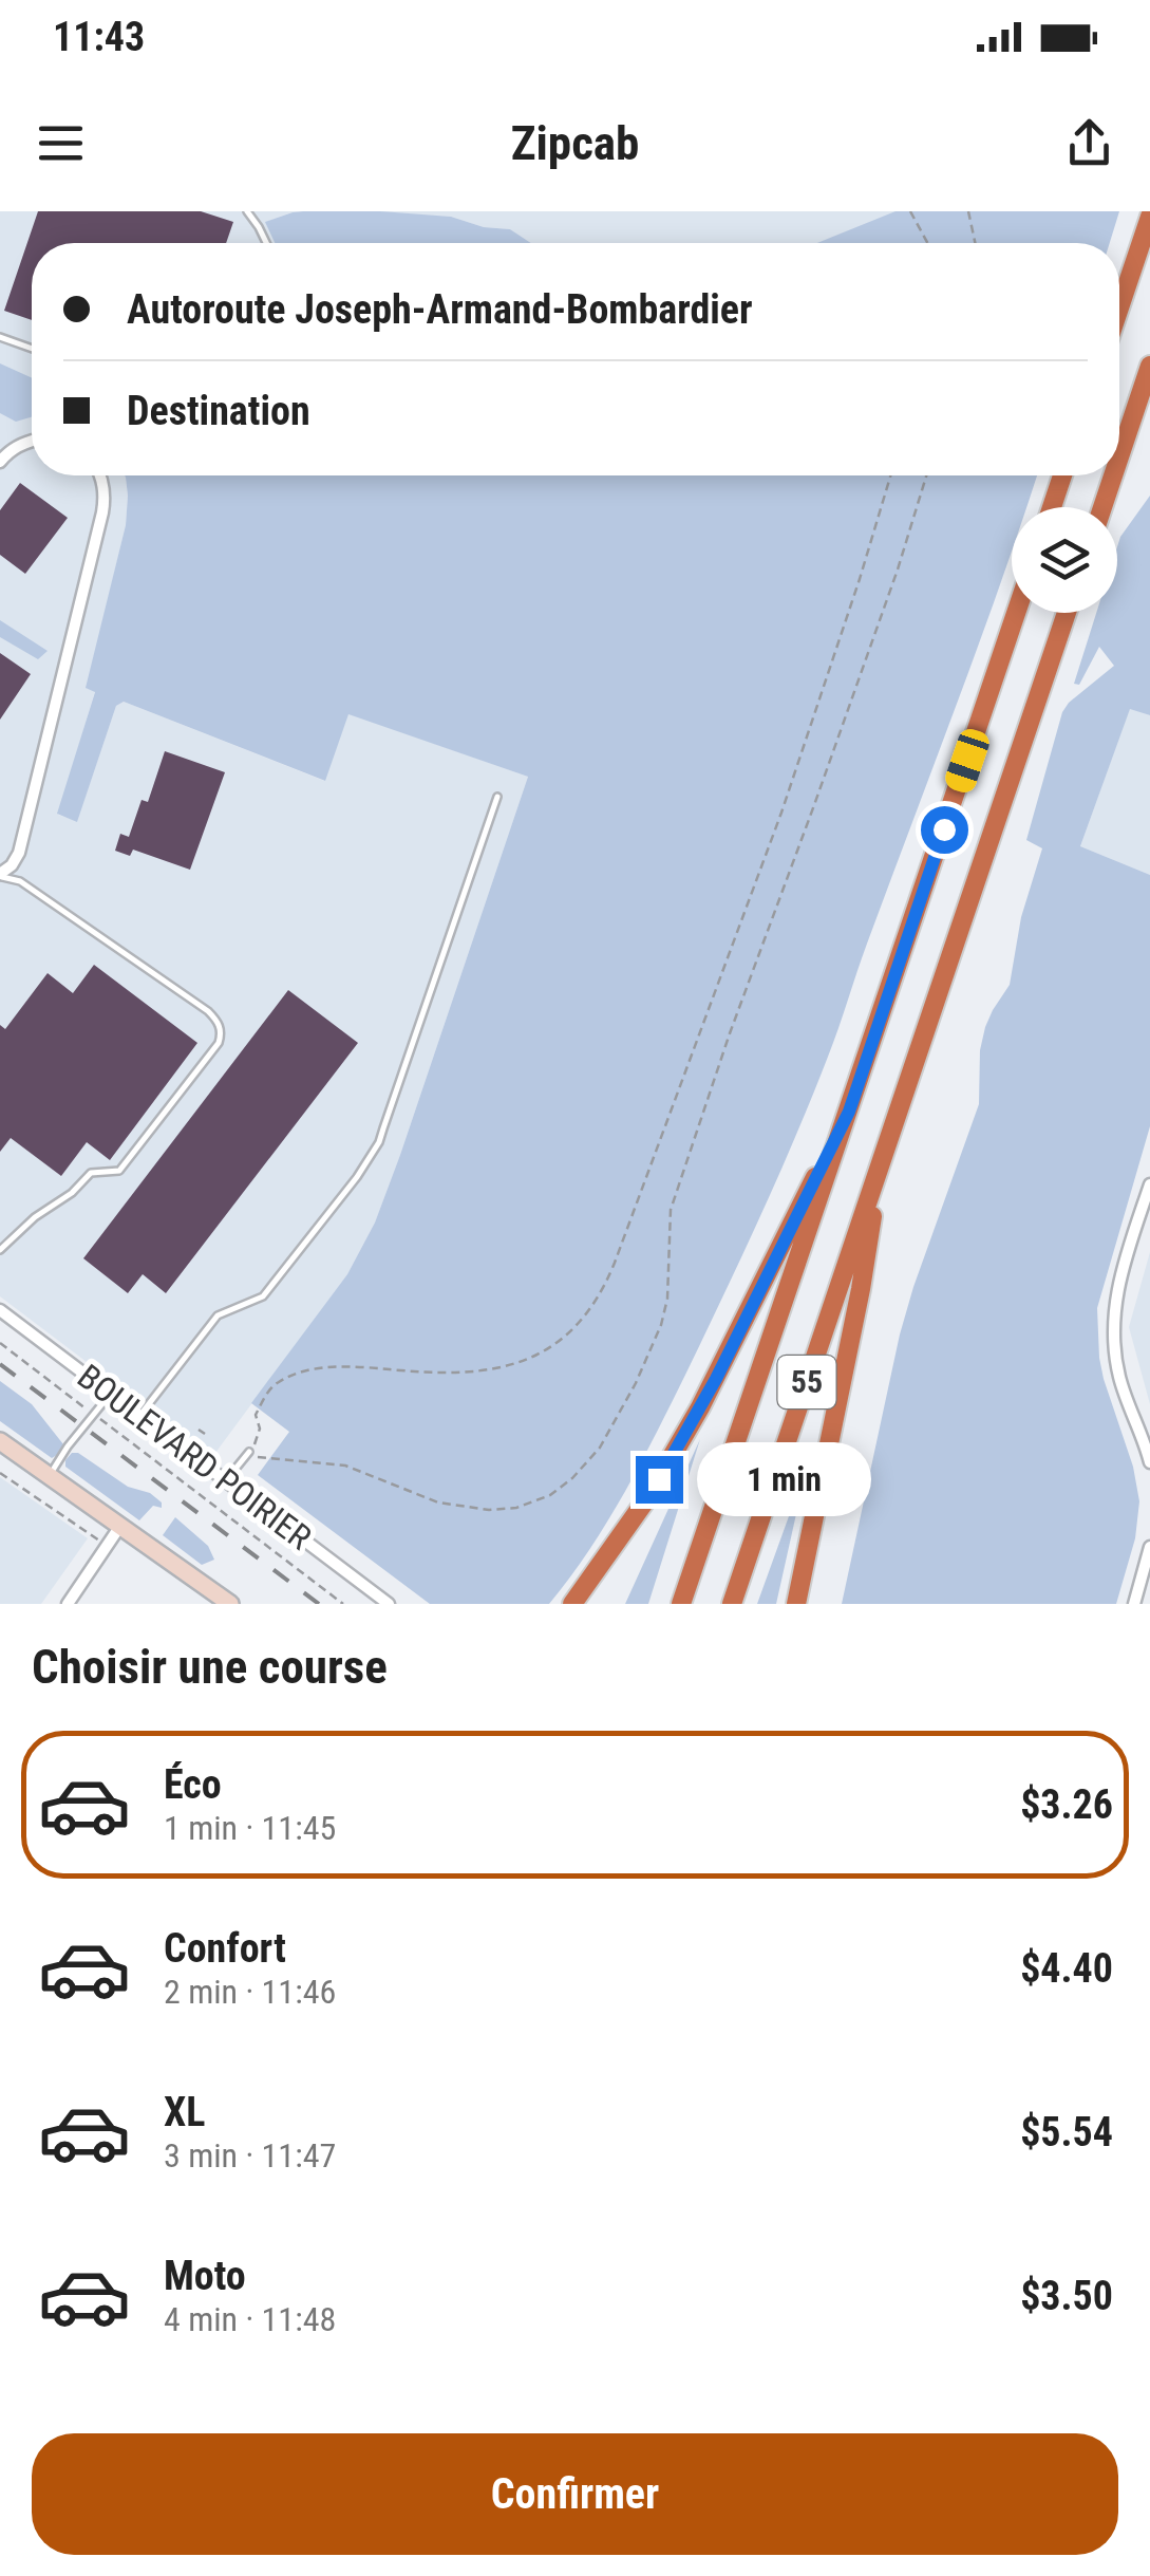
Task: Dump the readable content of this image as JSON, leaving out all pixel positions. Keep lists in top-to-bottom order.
{
  "streets": {
    "highway": ["55"],
    "street": ["BOULEVARD POIRIER"]
  },
  "page": {
    "status": "11:43",
    "header": "Zipcab",
    "banner": ["Autoroute Joseph-Armand-Bombardier", "Destination"],
    "bubble": "1 min",
    "heading": "Choisir une course",
    "list": [
      {
        "name": "Éco",
        "note": "1 min · 11:45",
        "value": "$3.26"
      },
      {
        "name": "Confort",
        "note": "2 min · 11:46",
        "value": "$4.40"
      },
      {
        "name": "XL",
        "note": "3 min · 11:47",
        "value": "$5.54"
      },
      {
        "name": "Moto",
        "note": "4 min · 11:48",
        "value": "$3.50"
      }
    ],
    "buttons": "Confirmer"
  }
}
